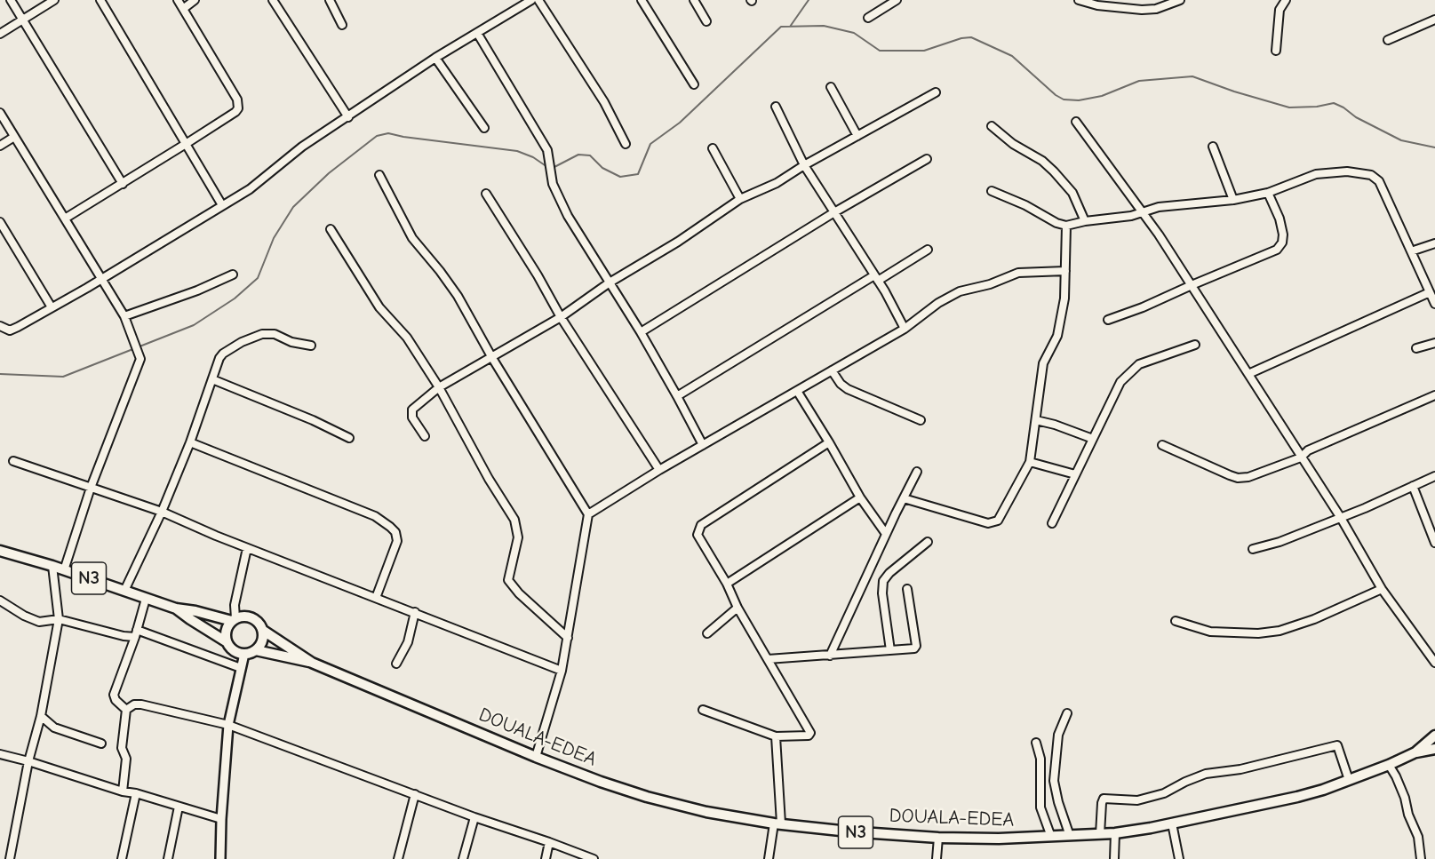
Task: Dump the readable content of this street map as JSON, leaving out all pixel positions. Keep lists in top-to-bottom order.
{
  "streets": {
    "highway": ["N3", "DOUALA-EDEA"]
  },
  "crossings": [
    ["N3", "DOUALA-EDEA"]
  ]
}
